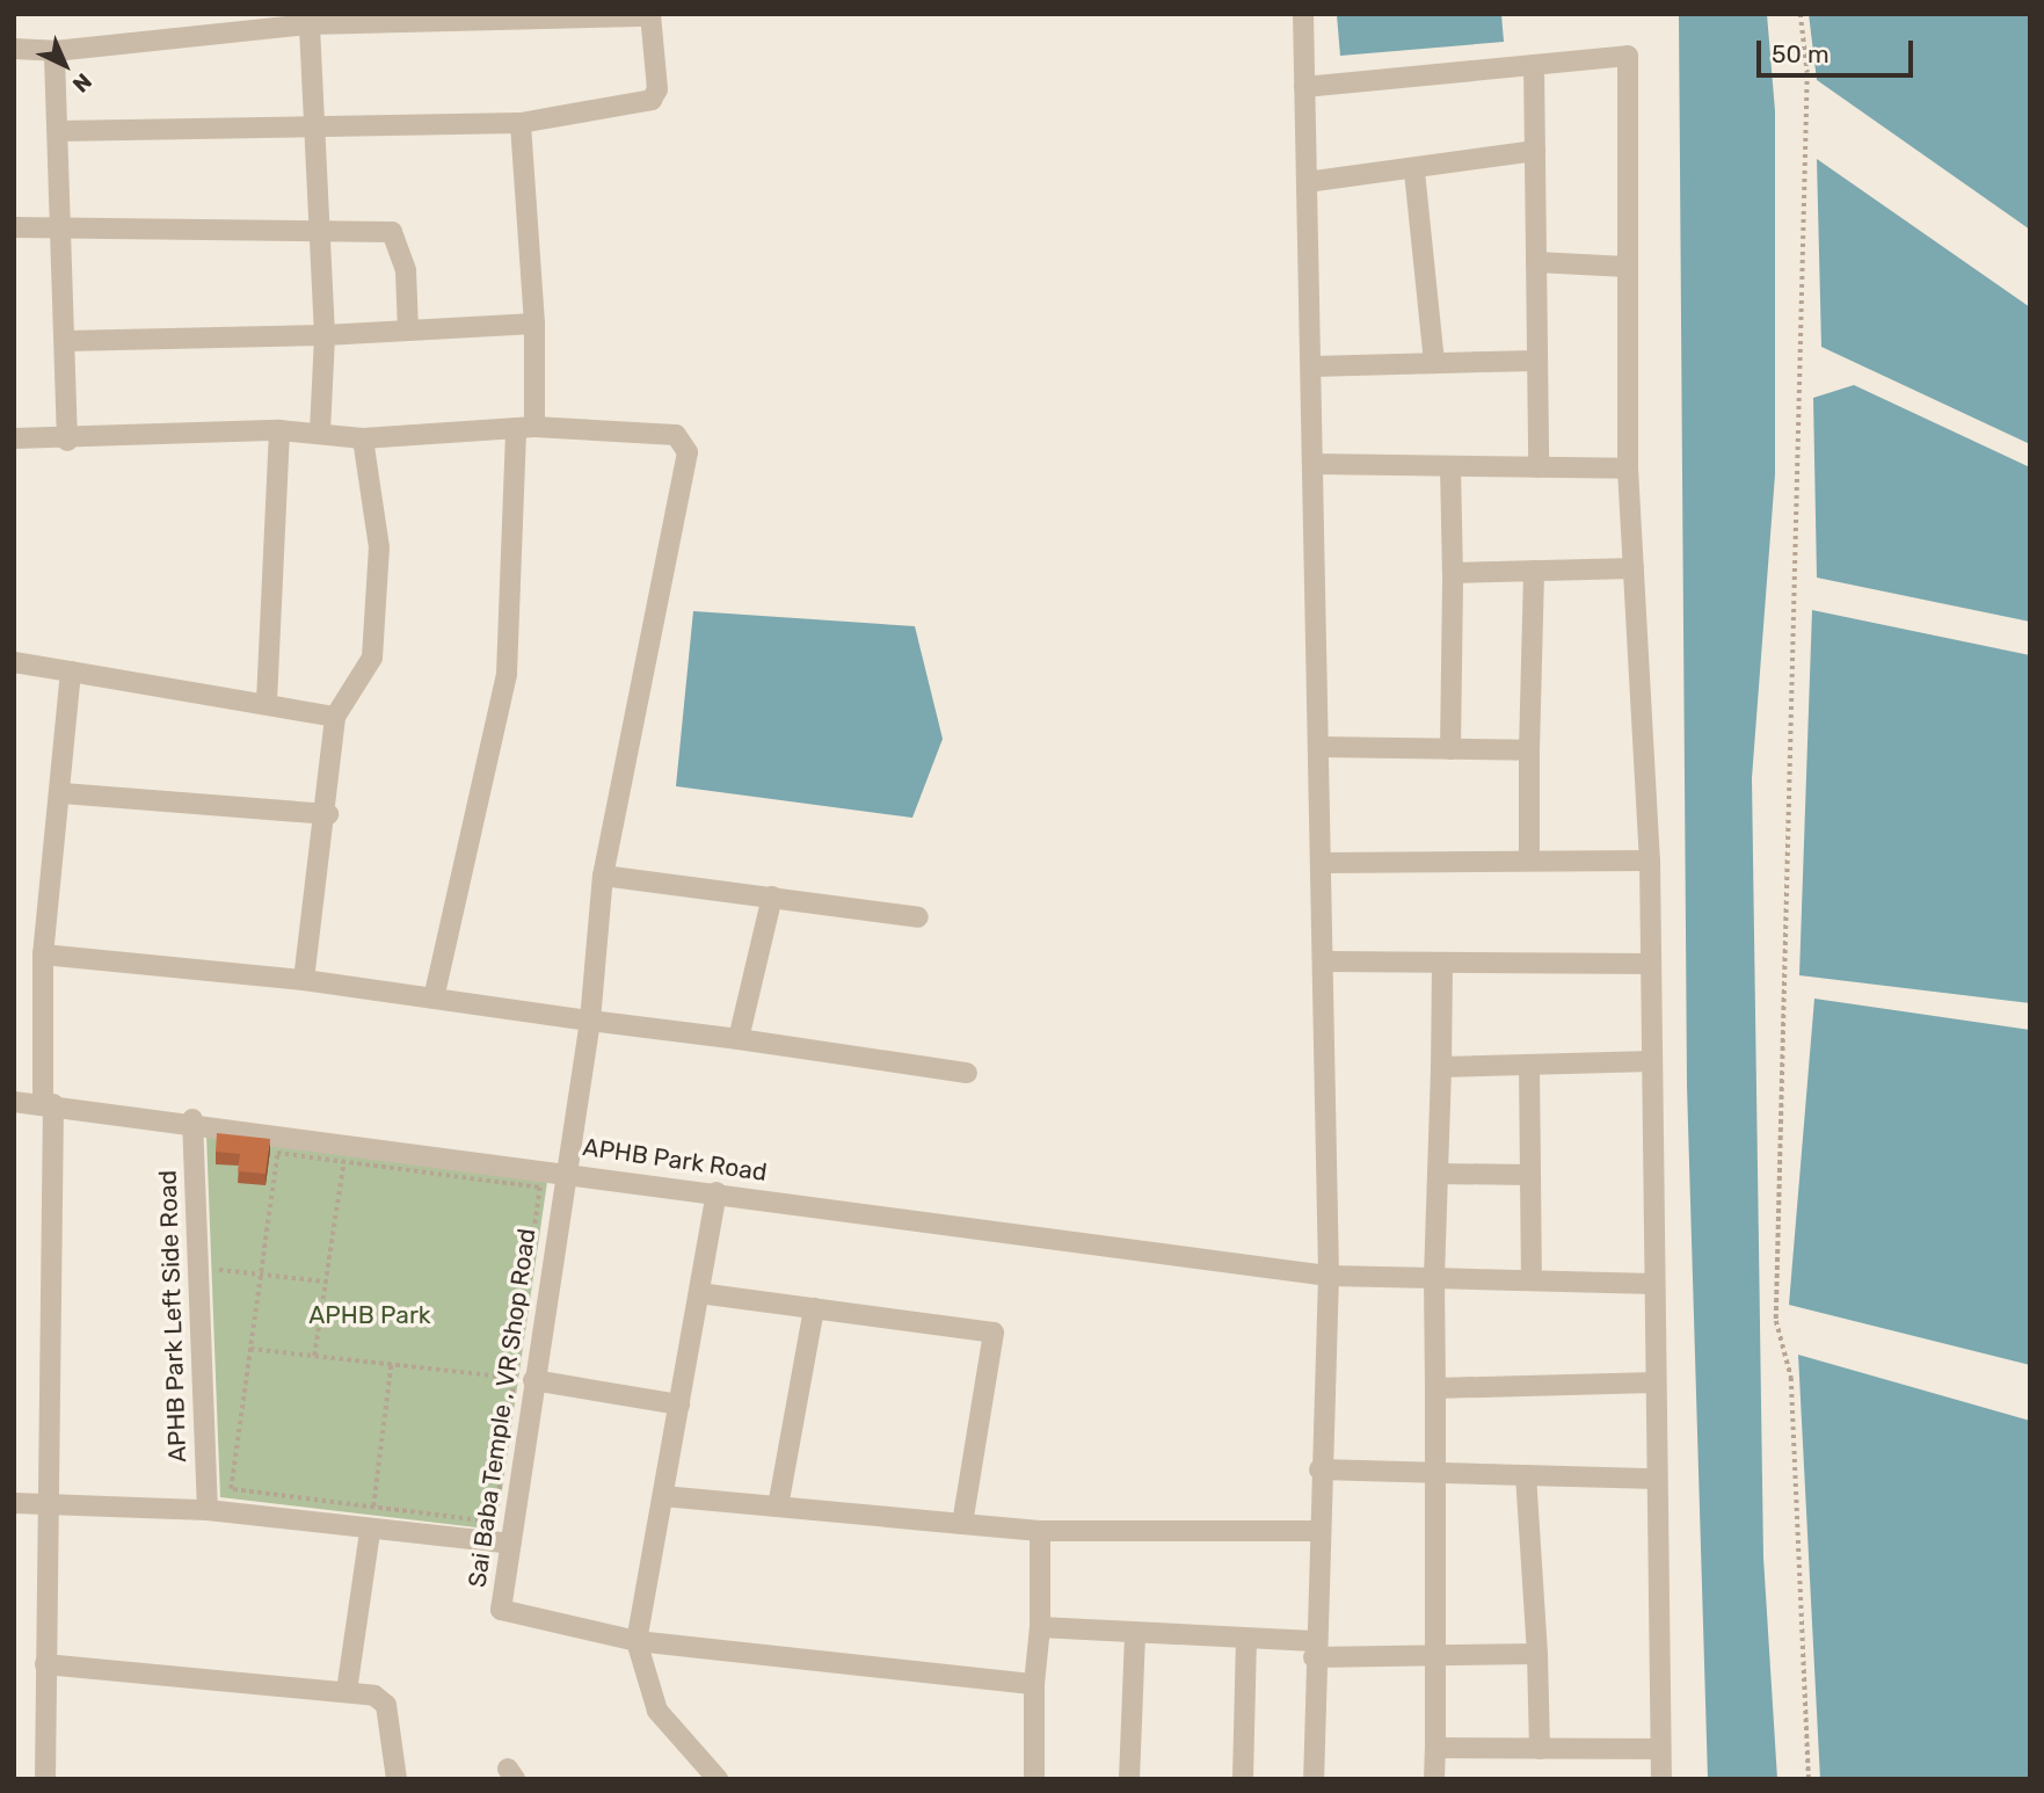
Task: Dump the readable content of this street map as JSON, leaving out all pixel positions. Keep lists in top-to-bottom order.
{
  "streets": {
    "street": ["APHB Park Road", "APHB Park Left Side Road", "Sai Baba Temple , VR Shop Road"]
  },
  "crossings": [
    ["APHB Park Road", "APHB Park Left Side Road"],
    ["APHB Park Road", "Sai Baba Temple , VR Shop Road"]
  ],
  "parks": ["APHB Park"],
  "scale_bar": "50 m",
  "north": "bottom right"
}
